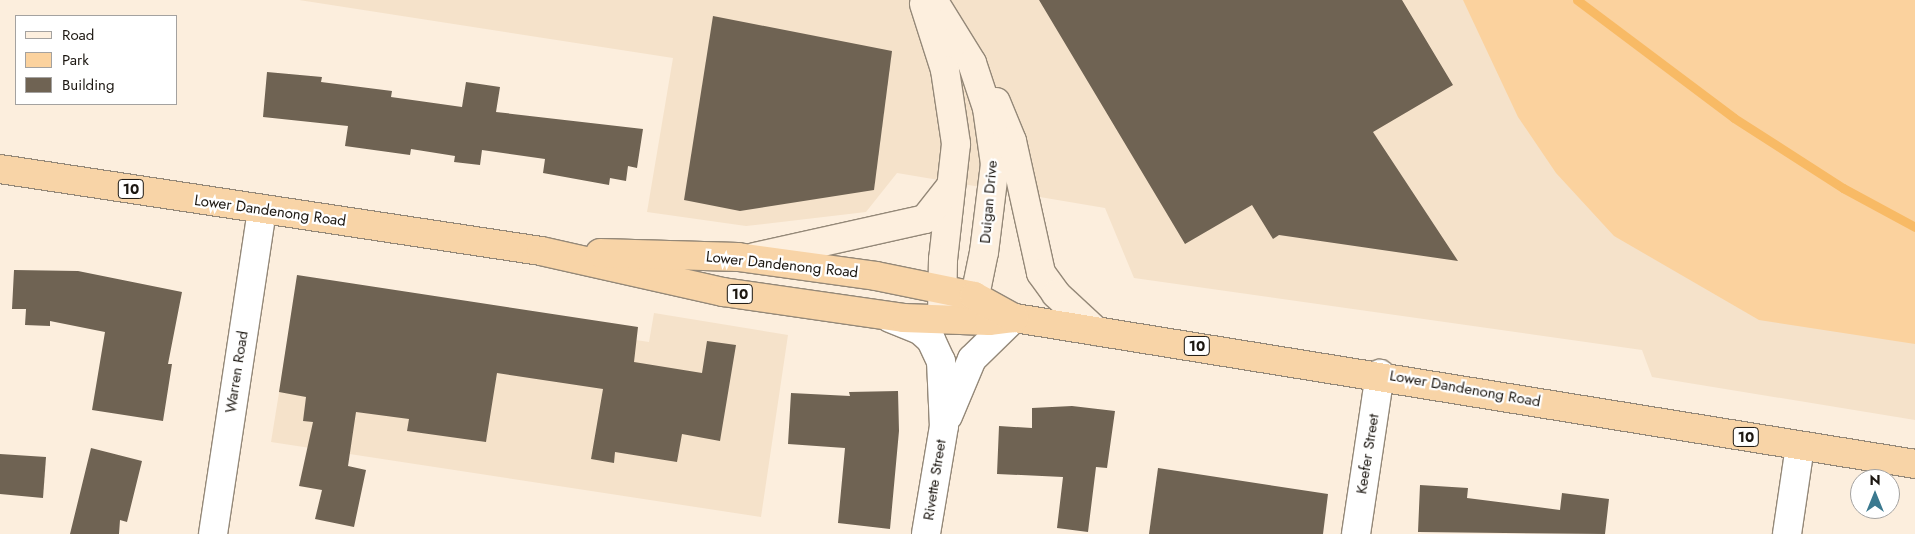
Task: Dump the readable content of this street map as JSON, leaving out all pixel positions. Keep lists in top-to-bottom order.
{
  "streets": {
    "highway": ["10", "Lower Dandenong Road"],
    "main road": ["Duigan Drive"],
    "street": ["Warren Road", "Keefer Street", "Rivette Street"]
  },
  "crossings": [
    ["Duigan Drive", "Lower Dandenong Road"],
    ["Lower Dandenong Road", "Warren Road"],
    ["Lower Dandenong Road", "Keefer Street"],
    ["Lower Dandenong Road", "Rivette Street"]
  ],
  "legend": ["Road", "Park", "Building"],
  "north": "top"
}
